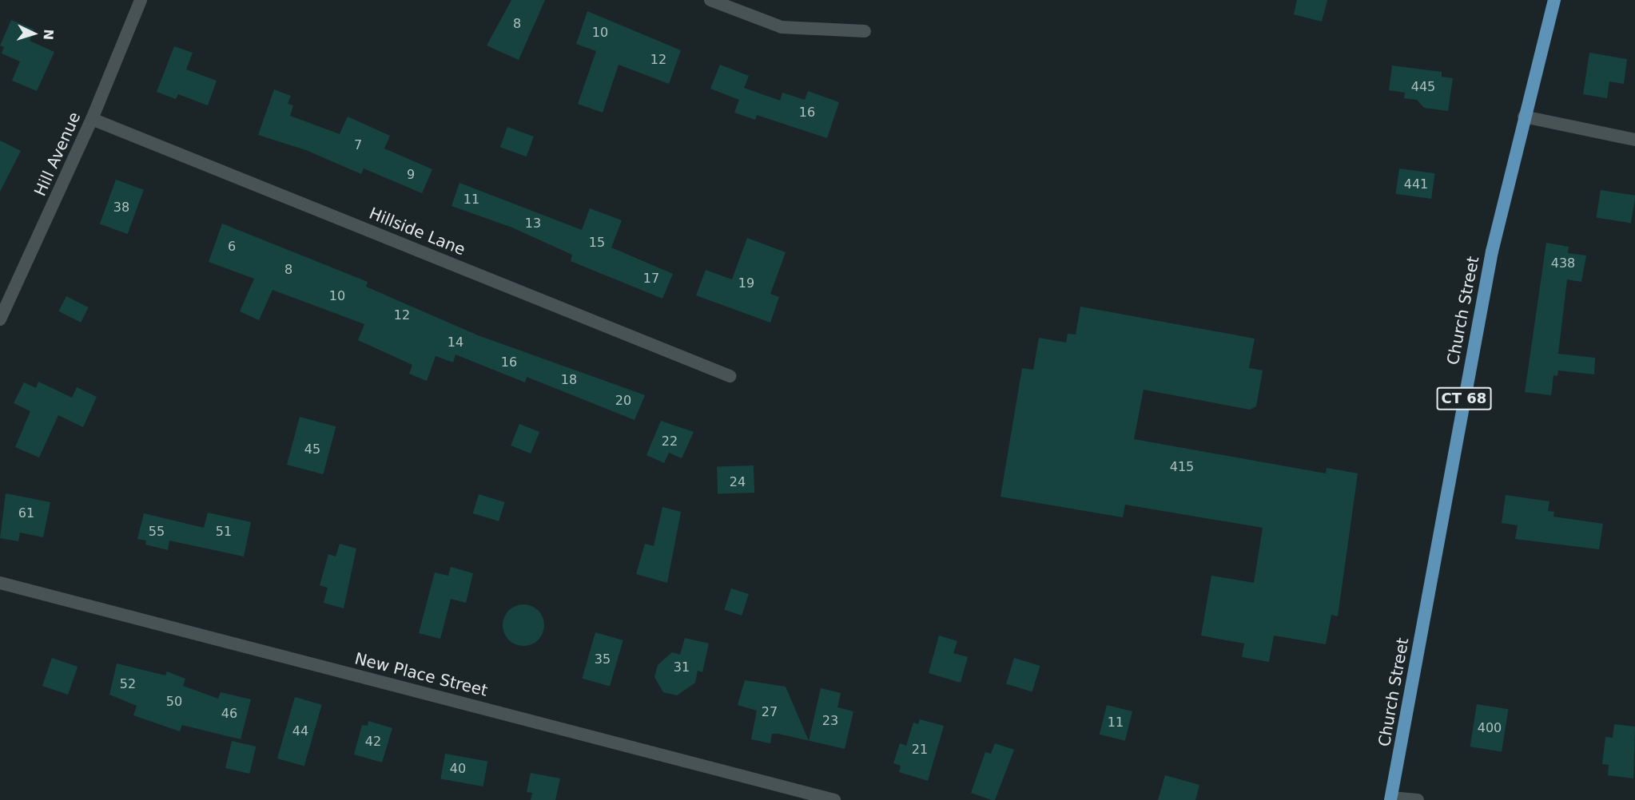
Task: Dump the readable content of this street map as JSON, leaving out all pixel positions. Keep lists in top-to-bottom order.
{
  "streets": {
    "main road": ["Church Street", "CT 68"],
    "street": ["Hill Avenue", "Hillside Lane", "New Place Street"]
  },
  "crossings": [
    ["Hill Avenue", "Hillside Lane"]
  ],
  "house_numbers": [
    "8",
    "10",
    "12",
    "445",
    "16",
    "7",
    "9",
    "441",
    "11",
    "38",
    "13",
    "15",
    "6",
    "438",
    "8",
    "17",
    "19",
    "10",
    "12",
    "14",
    "16",
    "18",
    "20",
    "22",
    "45",
    "415",
    "24",
    "61",
    "55",
    "51",
    "35",
    "31",
    "52",
    "50",
    "27",
    "46",
    "23",
    "11",
    "400",
    "44",
    "42",
    "21",
    "40"
  ],
  "north": "right"
}
